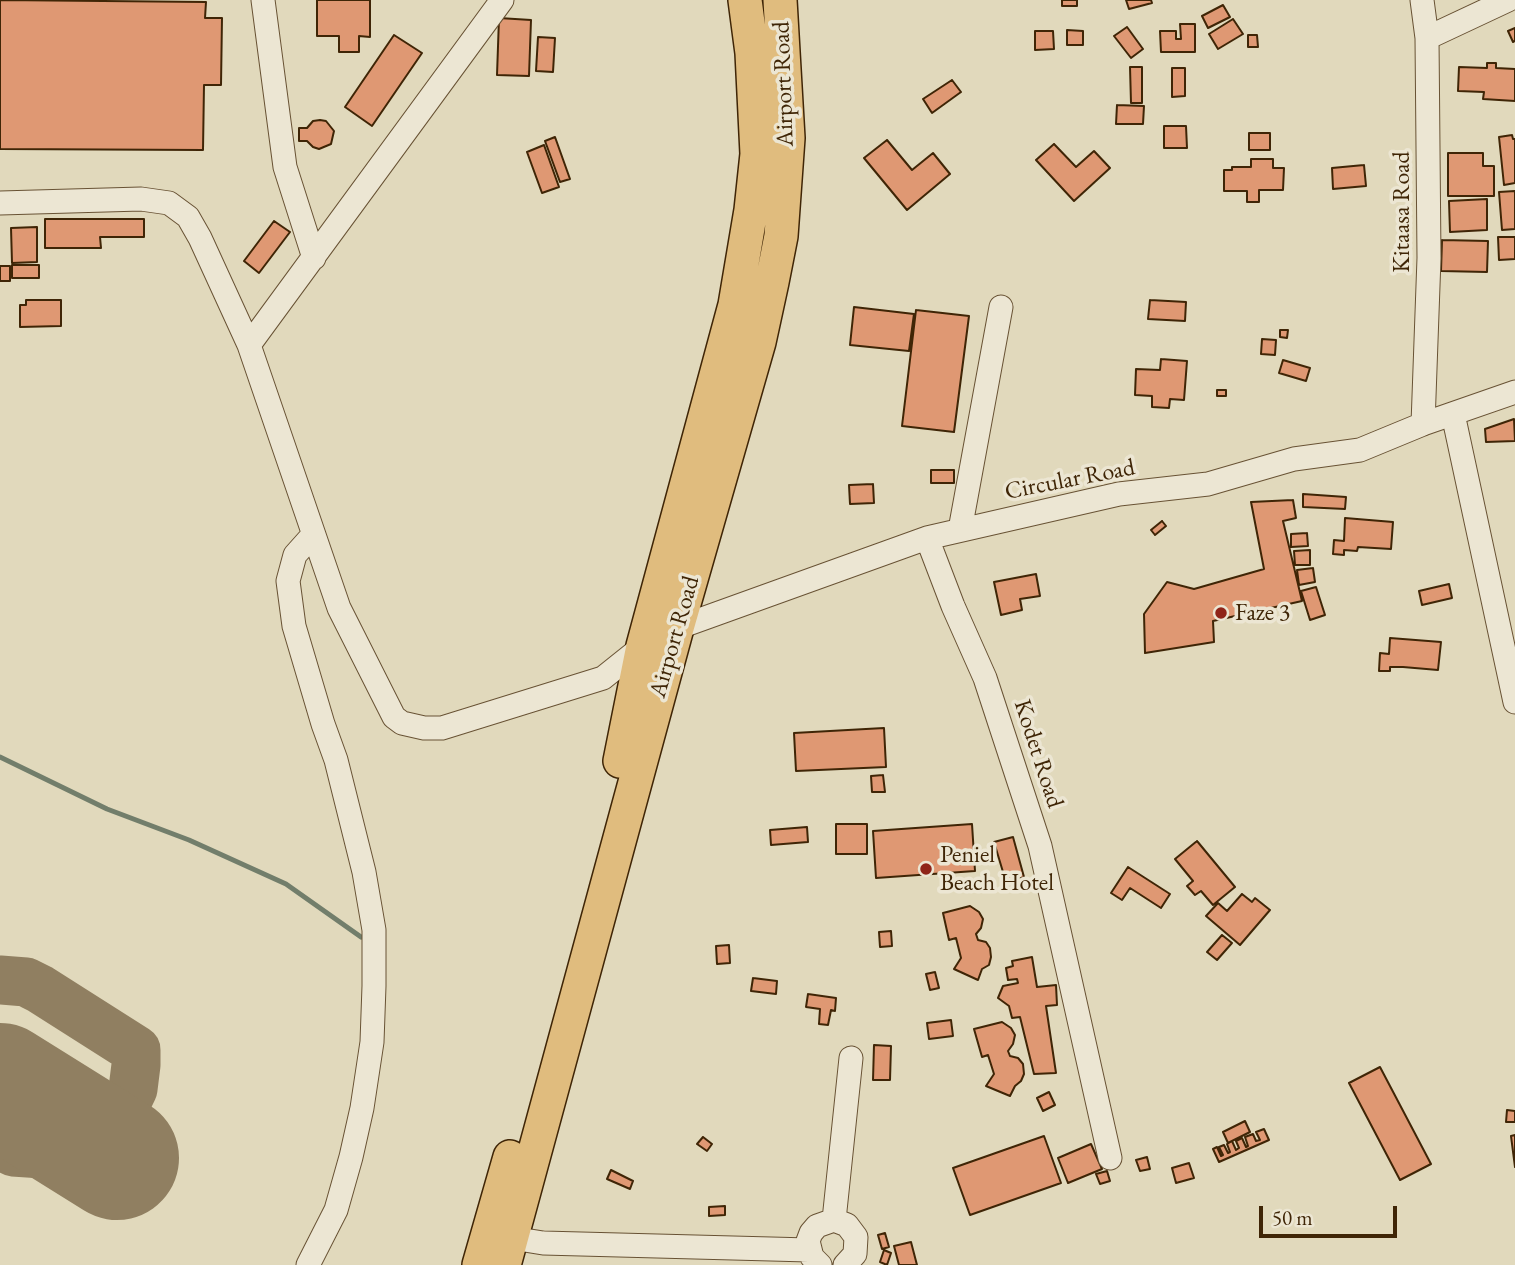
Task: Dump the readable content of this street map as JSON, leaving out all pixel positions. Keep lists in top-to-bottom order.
{
  "streets": {
    "highway": ["Airport Road"],
    "street": ["Kitaasa Road", "Circular Road", "Kodet Road"]
  },
  "crossings": [
    ["Airport Road", "Circular Road"],
    ["Kitaasa Road", "Circular Road"],
    ["Circular Road", "Kodet Road"]
  ],
  "places": ["Faze 3", "Peniel Beach Hotel"],
  "scale_bar": "50 m"
}
